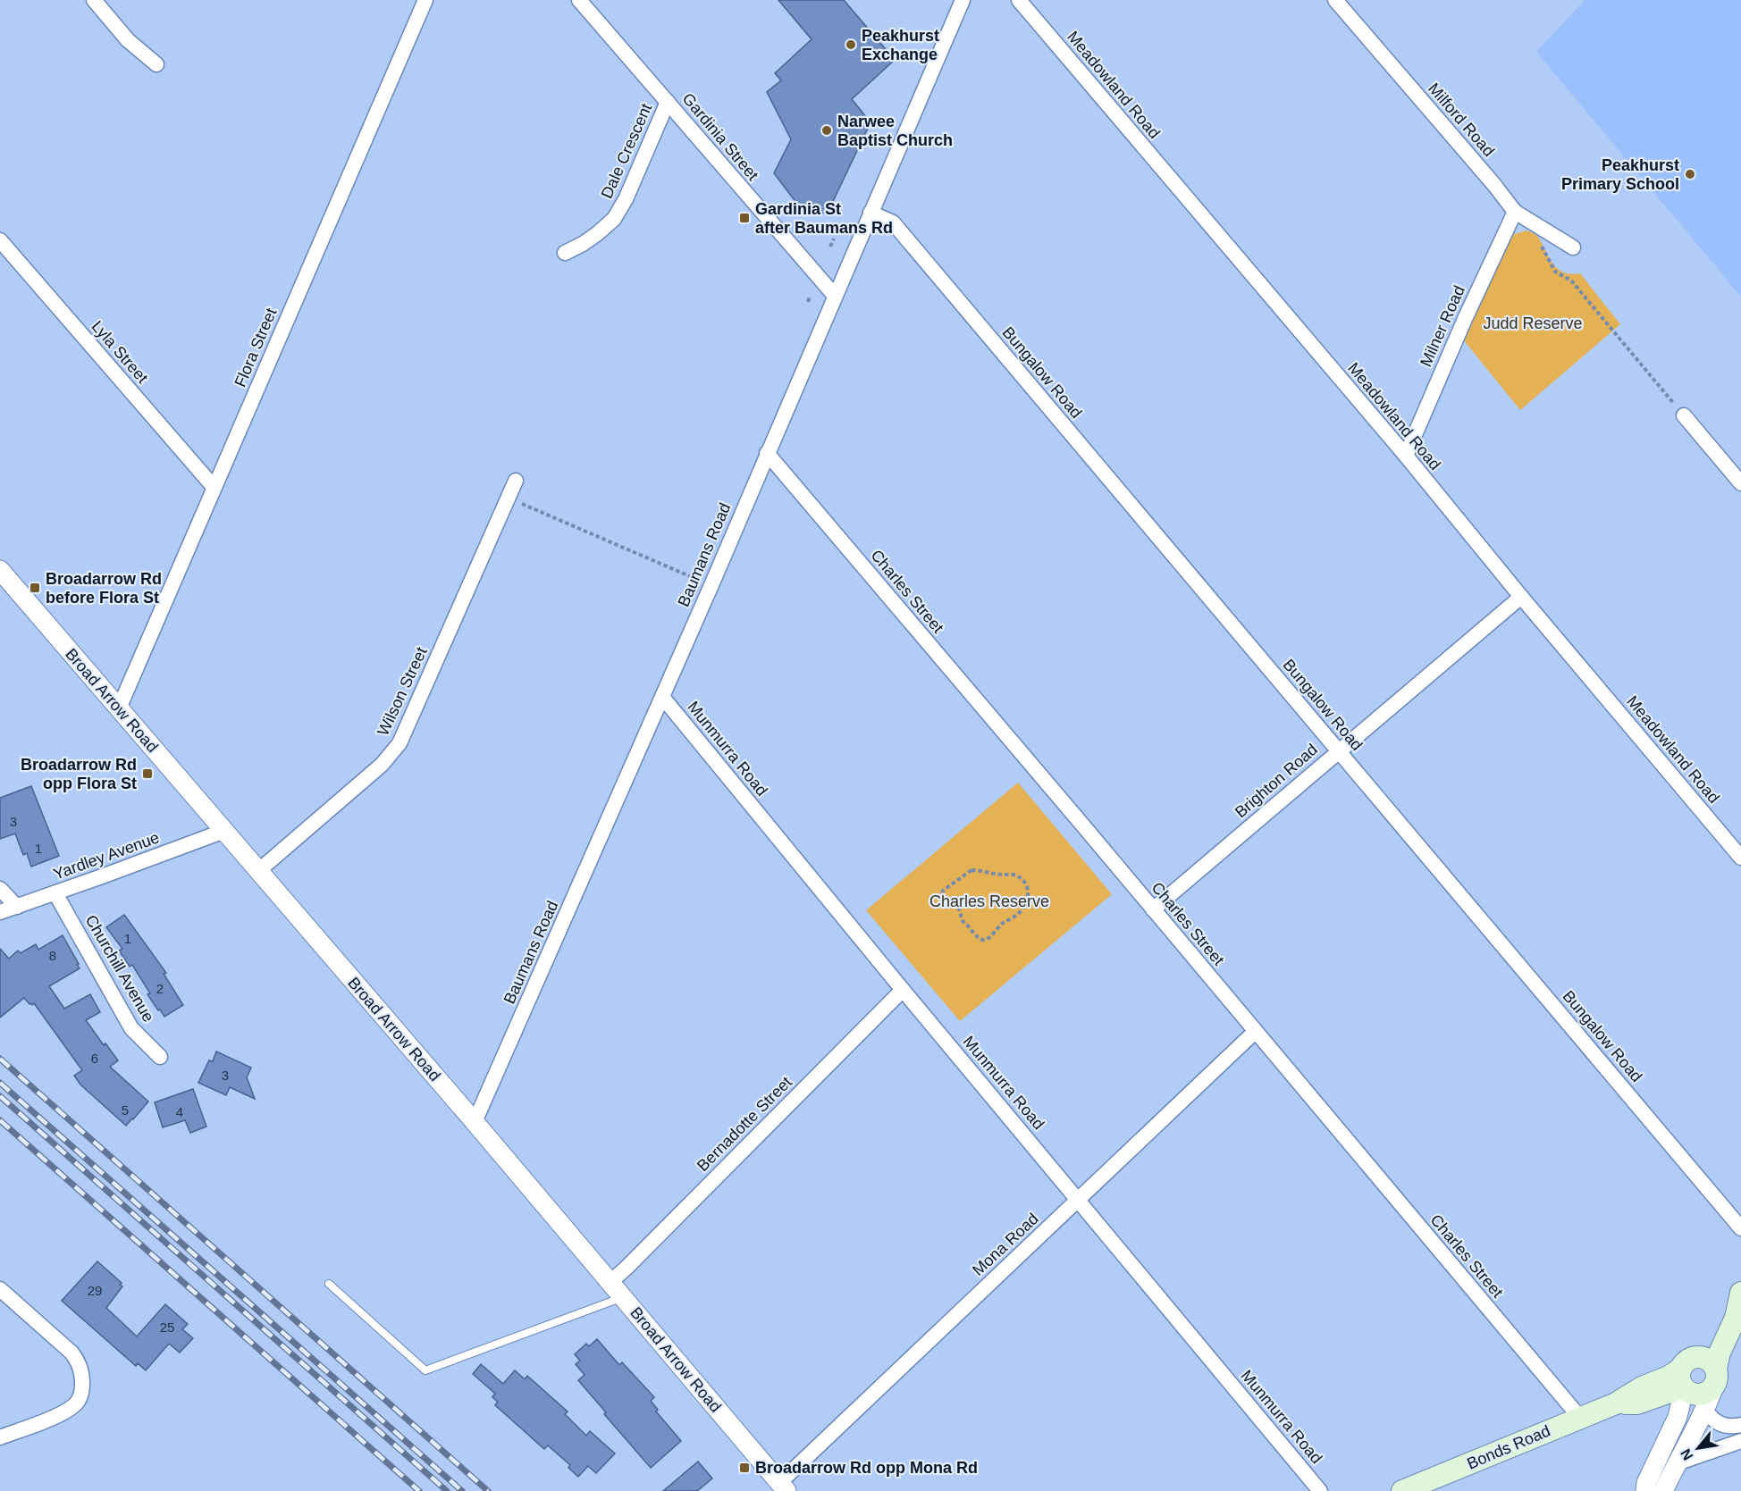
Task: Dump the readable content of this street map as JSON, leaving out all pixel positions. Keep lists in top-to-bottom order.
{
  "streets": {
    "main road": ["Bonds Road"],
    "street": [
      "Meadowland Road",
      "Milford Road",
      "Gardinia Street",
      "Dale Crescent",
      "Milner Road",
      "Flora Street",
      "Lyla Street",
      "Bungalow Road",
      "Baumans Road",
      "Charles Street",
      "Wilson Street",
      "Broad Arrow Road",
      "Munmurra Road",
      "Brighton Road",
      "Yardley Avenue",
      "Churchill Avenue",
      "Bernadotte Street",
      "Mona Road"
    ]
  },
  "crossings": [
    ["Meadowland Road", "Milner Road"],
    ["Meadowland Road", "Brighton Road"],
    ["Milford Road", "Milner Road"],
    ["Gardinia Street", "Dale Crescent"],
    ["Gardinia Street", "Baumans Road"],
    ["Flora Street", "Lyla Street"],
    ["Flora Street", "Broad Arrow Road"],
    ["Bungalow Road", "Baumans Road"],
    ["Bungalow Road", "Brighton Road"],
    ["Baumans Road", "Charles Street"],
    ["Baumans Road", "Broad Arrow Road"],
    ["Baumans Road", "Munmurra Road"],
    ["Charles Street", "Brighton Road"],
    ["Charles Street", "Mona Road"],
    ["Charles Street", "Bonds Road"],
    ["Wilson Street", "Broad Arrow Road"],
    ["Broad Arrow Road", "Yardley Avenue"],
    ["Broad Arrow Road", "Bernadotte Street"],
    ["Broad Arrow Road", "Mona Road"],
    ["Munmurra Road", "Bernadotte Street"],
    ["Munmurra Road", "Mona Road"],
    ["Yardley Avenue", "Churchill Avenue"]
  ],
  "parks": ["Judd Reserve", "Charles Reserve"],
  "places": {
    "other": ["Peakhurst Exchange", "Narwee Baptist Church", "Peakhurst Primary School"],
    "transit": [
      "Gardinia St after Baumans Rd",
      "Broadarrow Rd before Flora St",
      "Broadarrow Rd opp Flora St",
      "Broadarrow Rd opp Mona Rd"
    ]
  },
  "house_numbers": [
    "3",
    "1",
    "1",
    "8",
    "2",
    "6",
    "3",
    "5",
    "4",
    "29",
    "25"
  ],
  "north": "bottom left"
}
